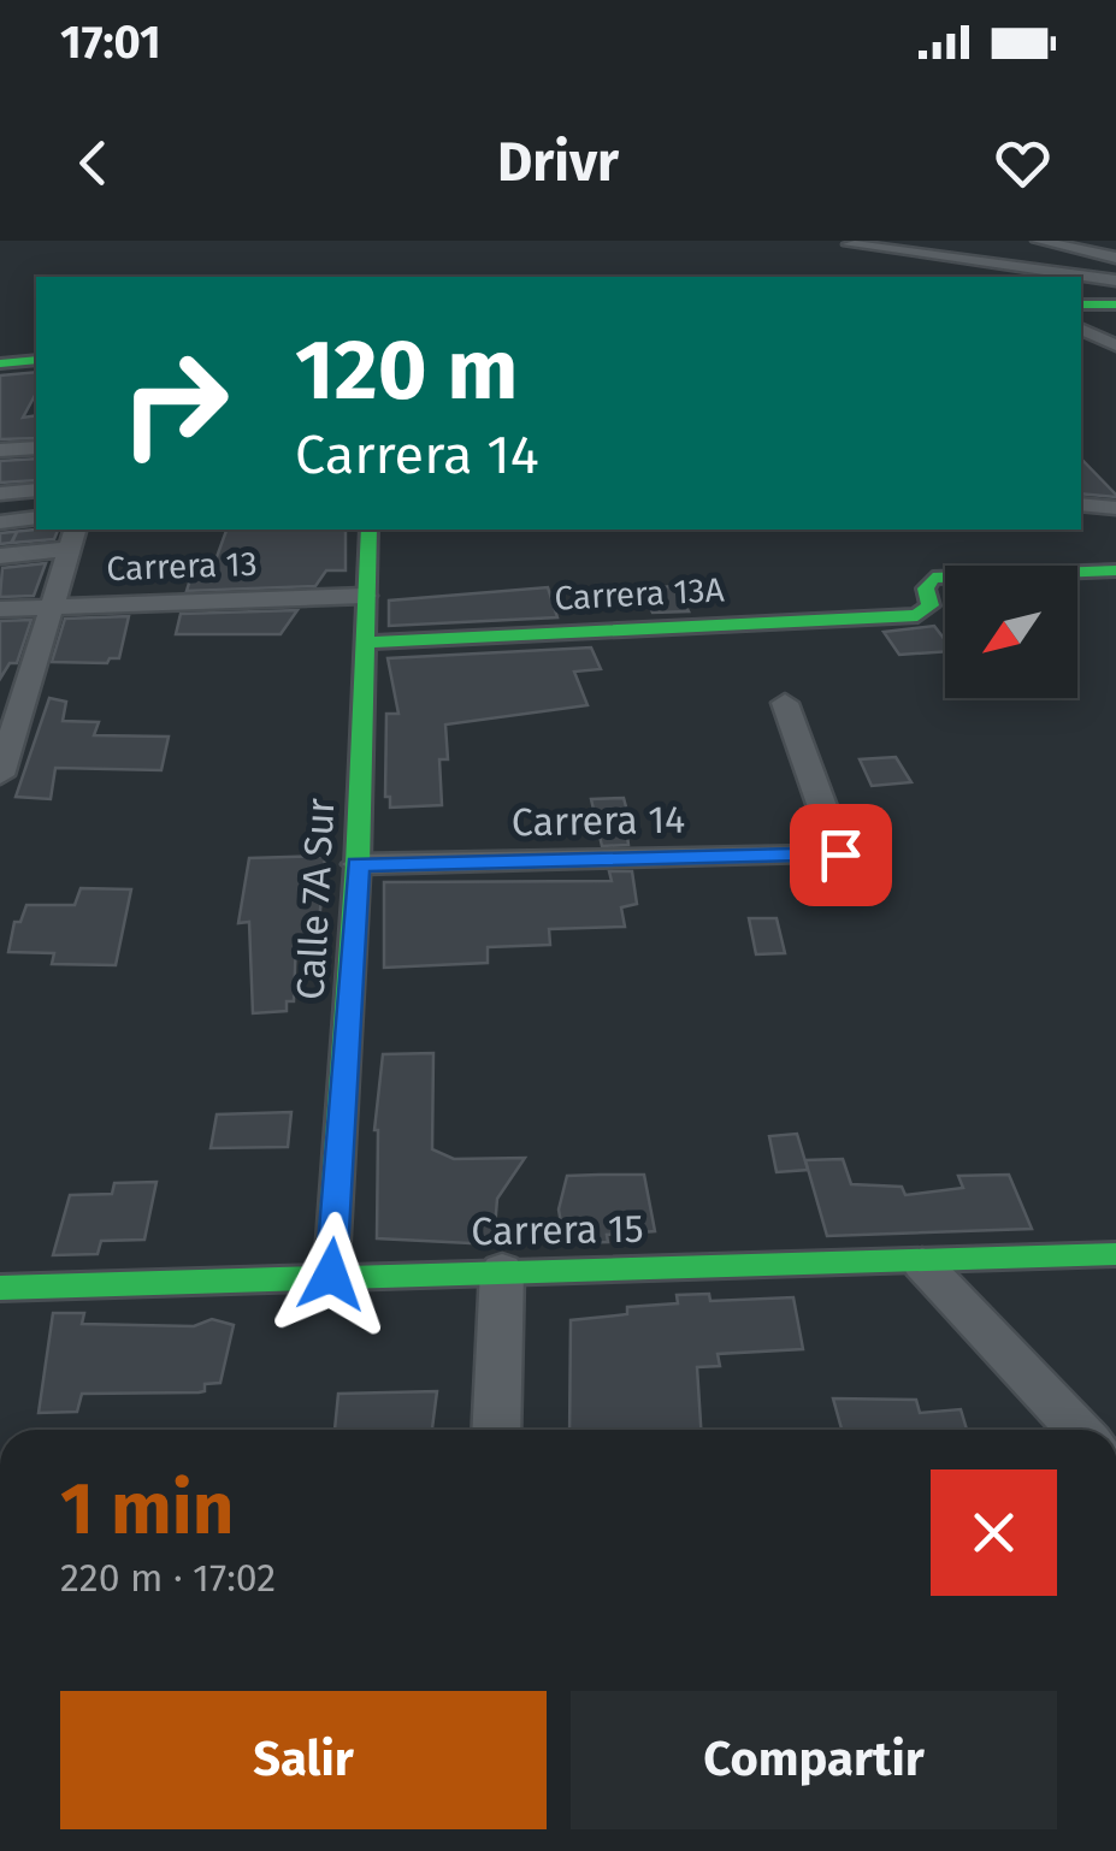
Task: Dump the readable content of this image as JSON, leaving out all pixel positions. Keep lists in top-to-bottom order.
{
  "streets": {
    "street": [
      "Carrera 13",
      "Carrera 13A",
      "Carrera 14",
      "Calle 7A Sur",
      "Carrera 15"
    ]
  },
  "crossings": [
    ["Carrera 13", "Calle 7A Sur"],
    ["Carrera 13A", "Calle 7A Sur"],
    ["Carrera 14", "Calle 7A Sur"],
    ["Calle 7A Sur", "Carrera 15"]
  ],
  "north": "bottom left",
  "page": {
    "status": "17:01",
    "header": "Drivr",
    "turn": ["120 m", "Carrera 14"],
    "heading": ["1 min", "220 m · 17:02"],
    "buttons": ["Salir", "Compartir"]
  }
}
